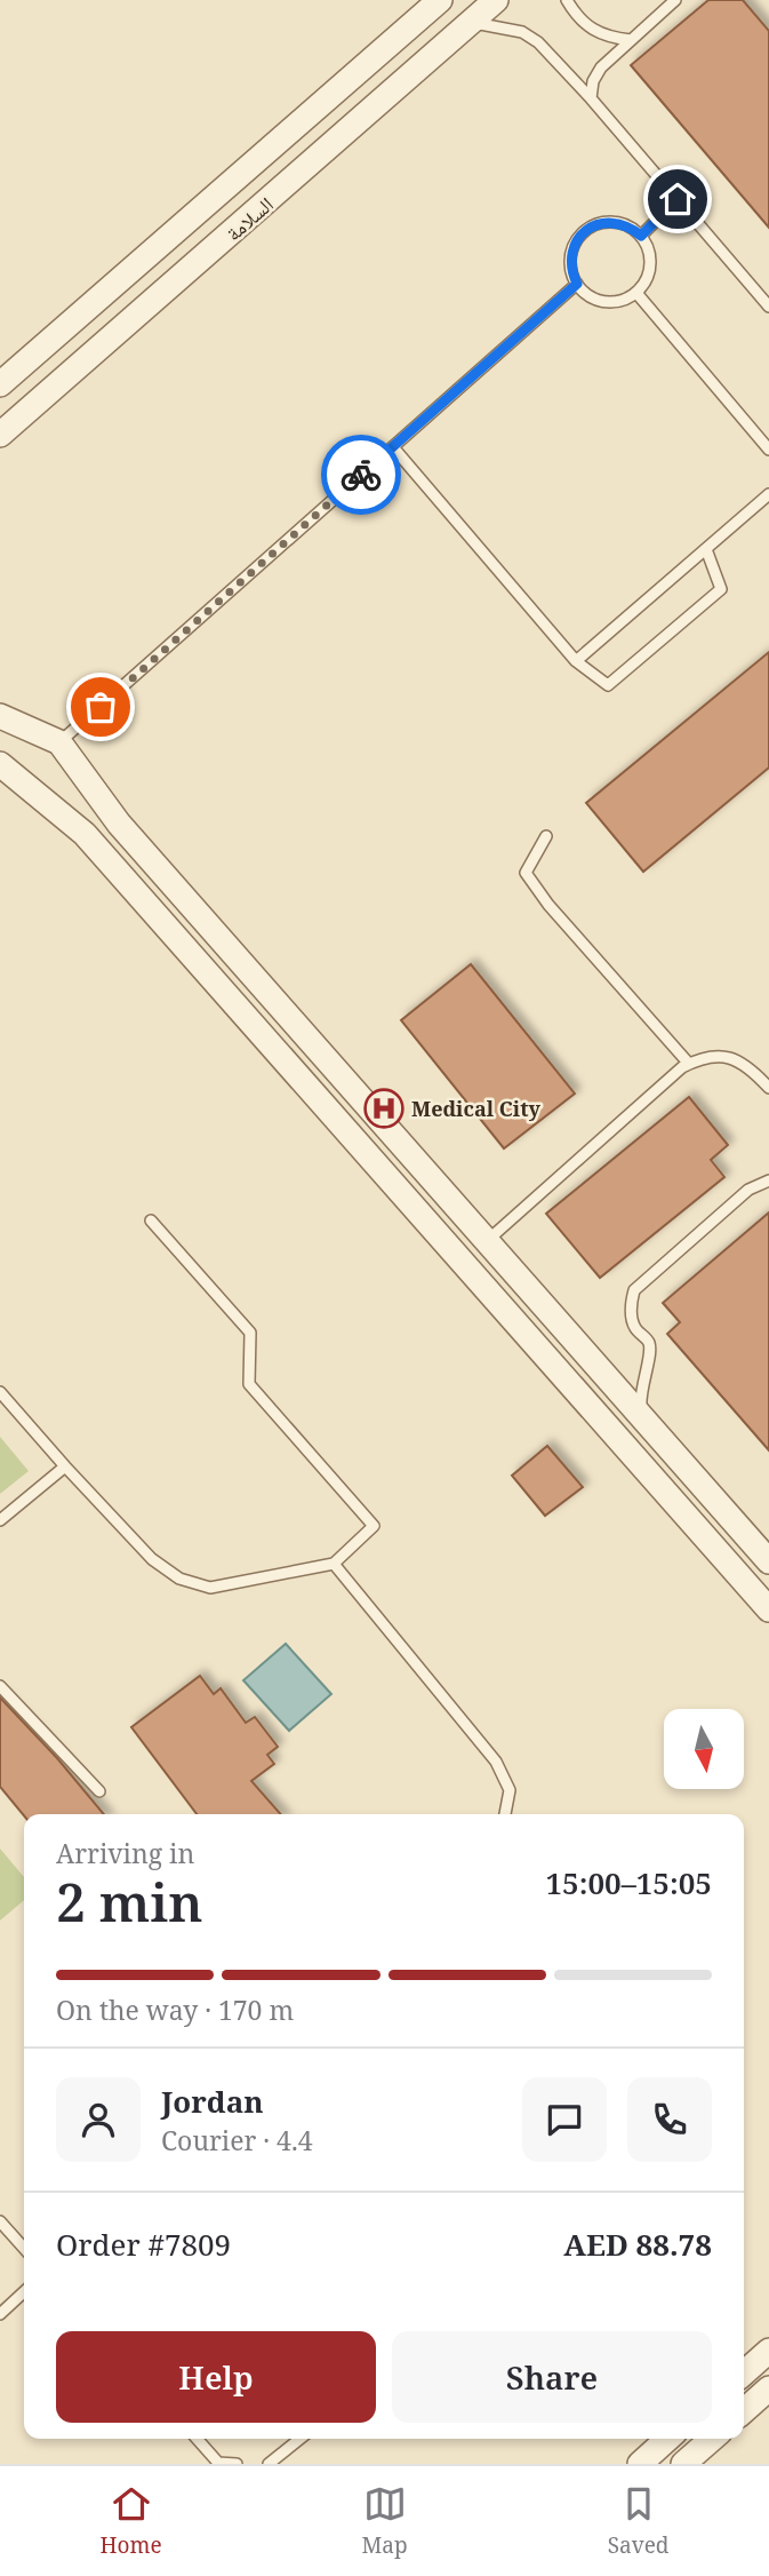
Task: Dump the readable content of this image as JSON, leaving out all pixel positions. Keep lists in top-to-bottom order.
{
  "streets": {
    "street": ["السلامة"]
  },
  "places": {
    "hospital": ["Medical City"]
  },
  "north": "bottom",
  "page": {
    "heading": ["2 min", "Arriving in", "15:00–15:05"],
    "panel": [
      "Jordan",
      "Courier · 4.4",
      "Order #7809",
      "AED 88.78"
    ],
    "bar": "On the way · 170 m",
    "buttons": ["Help", "Share"],
    "tabs": ["Home", "Map", "Saved"]
  }
}
